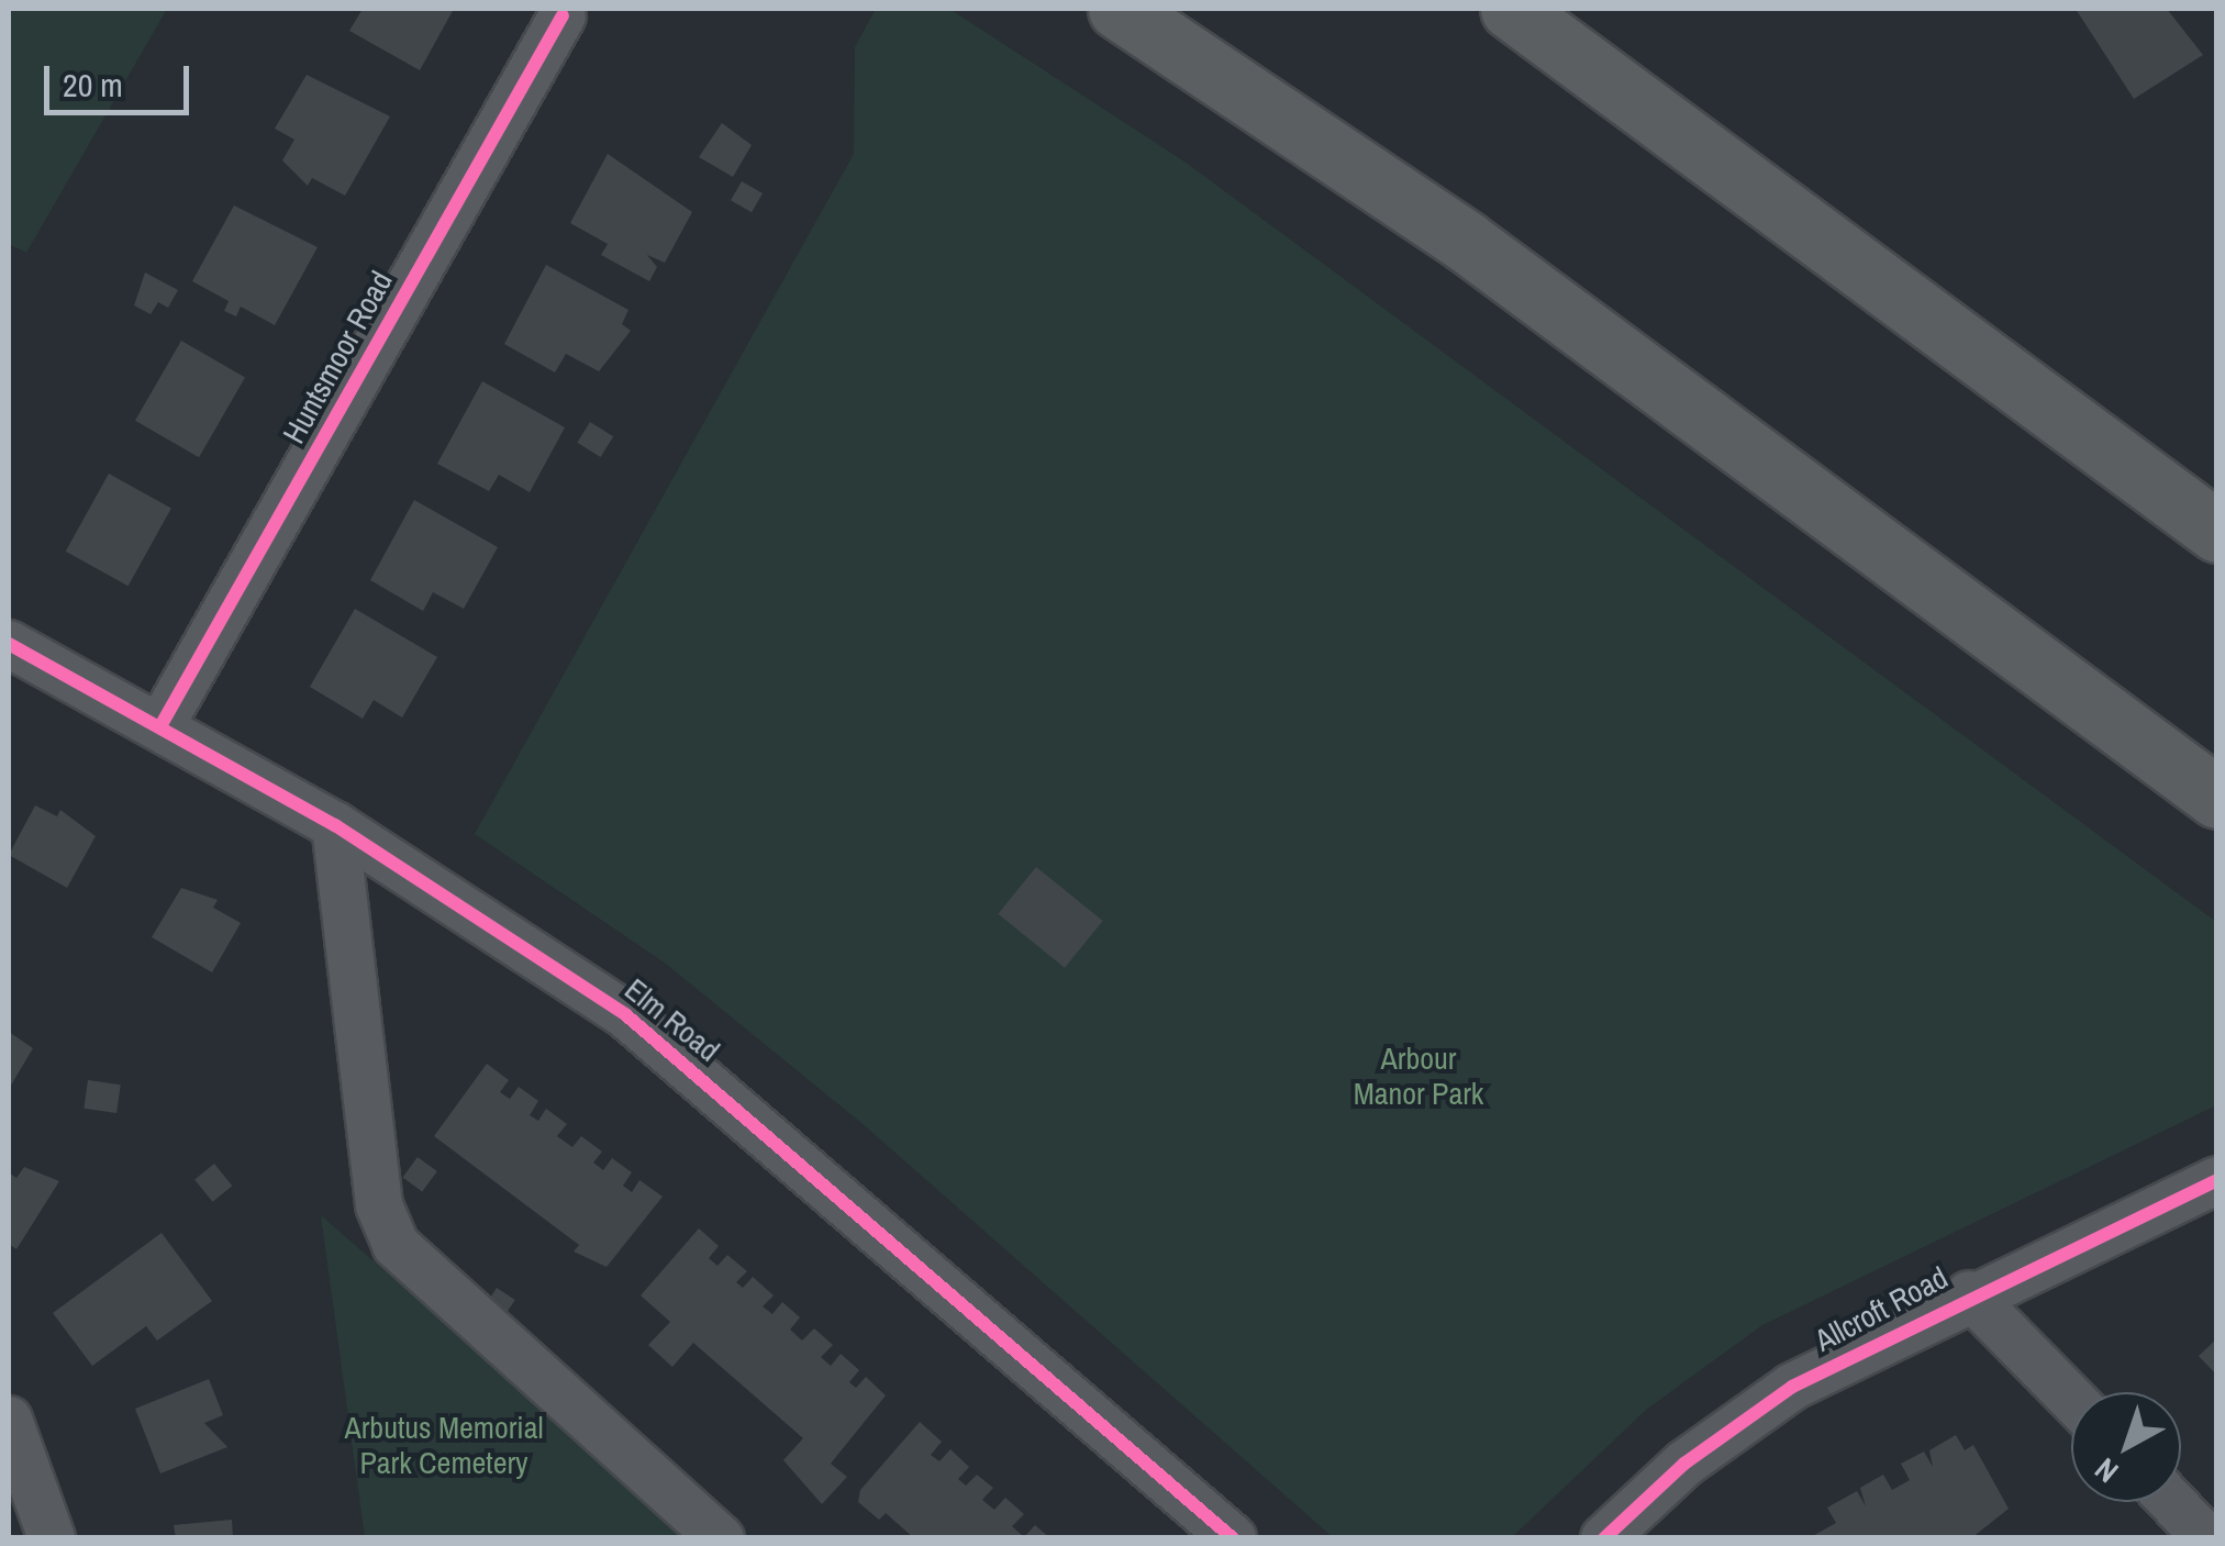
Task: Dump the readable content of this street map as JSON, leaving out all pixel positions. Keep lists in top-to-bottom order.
{
  "streets": {
    "street": ["Huntsmoor Road", "Elm Road", "Allcroft Road"]
  },
  "crossings": [
    ["Huntsmoor Road", "Elm Road"]
  ],
  "parks": ["Arbour Manor Park", "Arbutus Memorial Park Cemetery"],
  "scale_bar": "20 m",
  "north": "bottom left"
}
